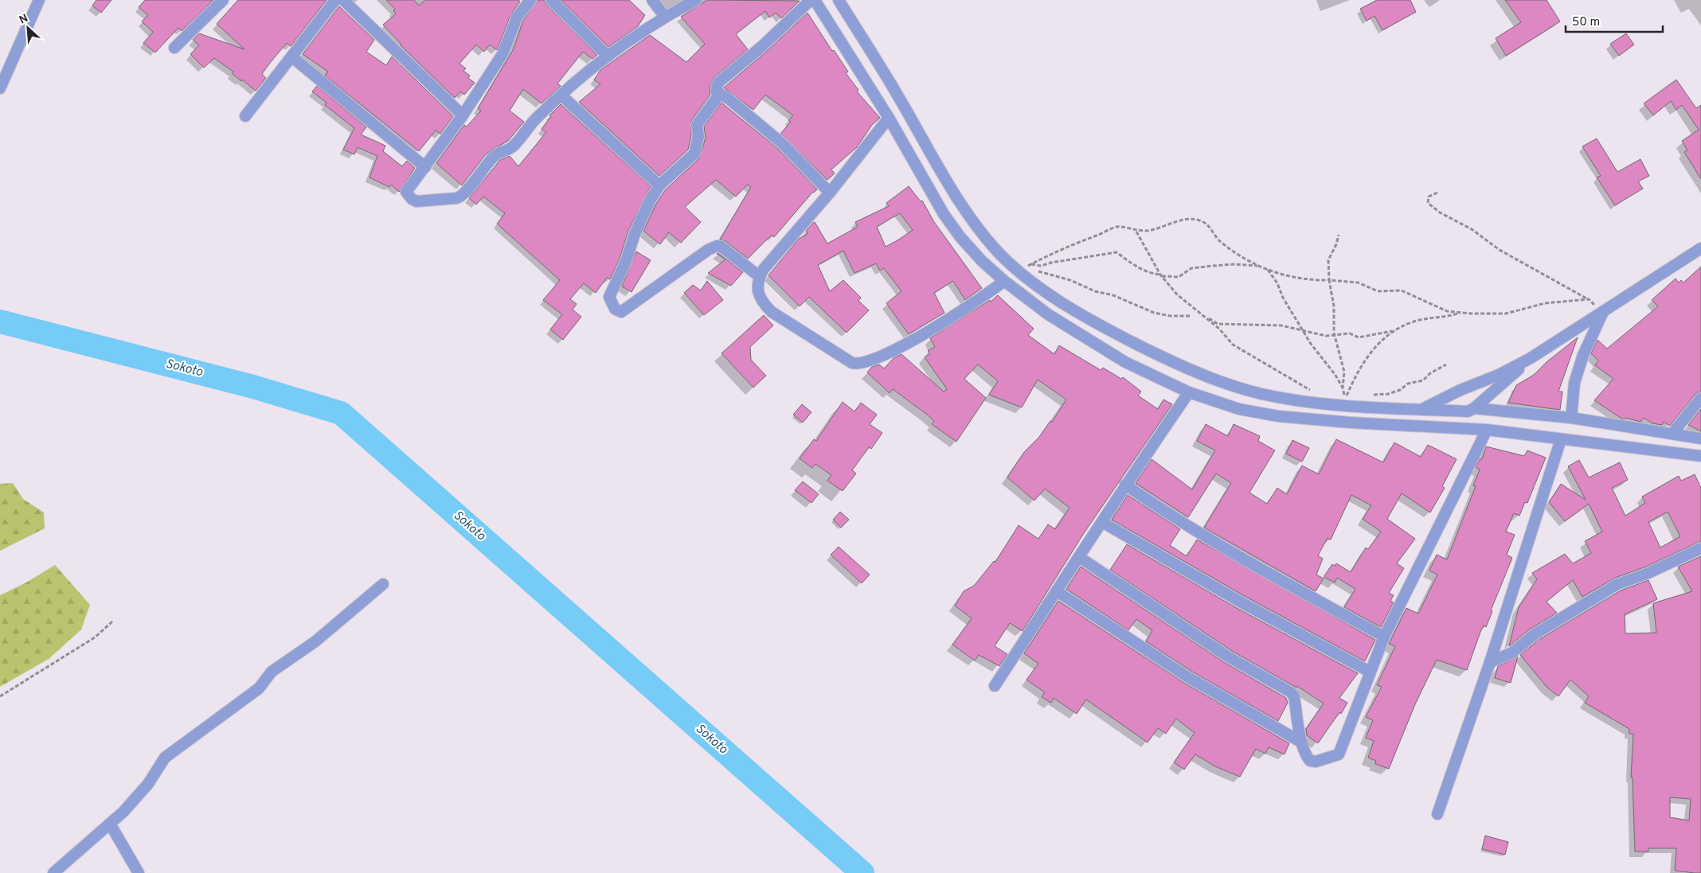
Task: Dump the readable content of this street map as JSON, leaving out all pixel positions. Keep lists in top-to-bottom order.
{
  "water": ["Sokoto"],
  "scale_bar": "50 m",
  "north": "top left"
}
